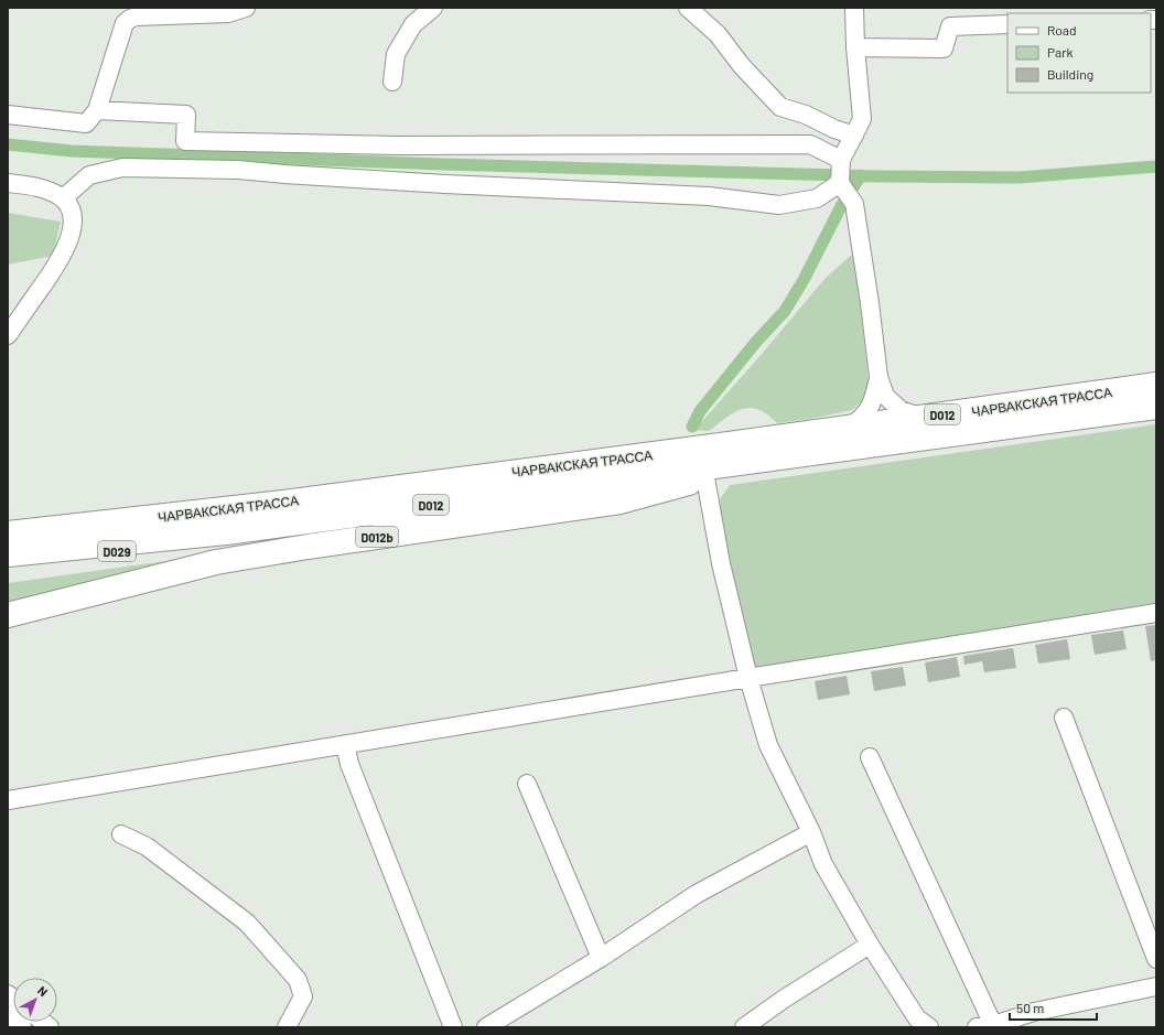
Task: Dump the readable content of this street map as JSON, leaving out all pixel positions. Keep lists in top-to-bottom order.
{
  "streets": {
    "highway": [
      "ЧАРВАКСКАЯ ТРАССА",
      "D012",
      "D012b",
      "D029"
    ]
  },
  "crossings": [
    ["ЧАРВАКСКАЯ ТРАССА", "D012b"],
    ["ЧАРВАКСКАЯ ТРАССА", "D029"]
  ],
  "legend": ["Road", "Park", "Building"],
  "scale_bar": "50 m",
  "north": "top right"
}
